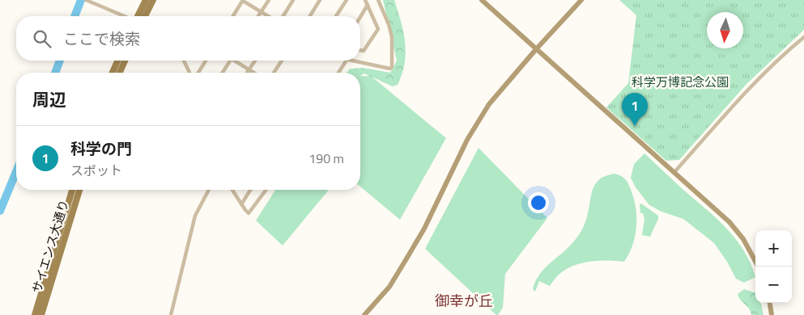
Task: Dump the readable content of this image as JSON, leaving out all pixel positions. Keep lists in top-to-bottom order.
{
  "streets": {
    "main road": ["サイエンス大通り"]
  },
  "districts": ["御幸が丘"],
  "parks": ["科学万博記念公園"],
  "north": "bottom",
  "page": {
    "search": "ここで検索",
    "heading": "周辺",
    "pins": "1",
    "list": [
      {
        "mark": "1",
        "name": "科学の門",
        "note": "スポット",
        "value": "190 m"
      }
    ],
    "map_buttons": ["+", "−"]
  }
}
